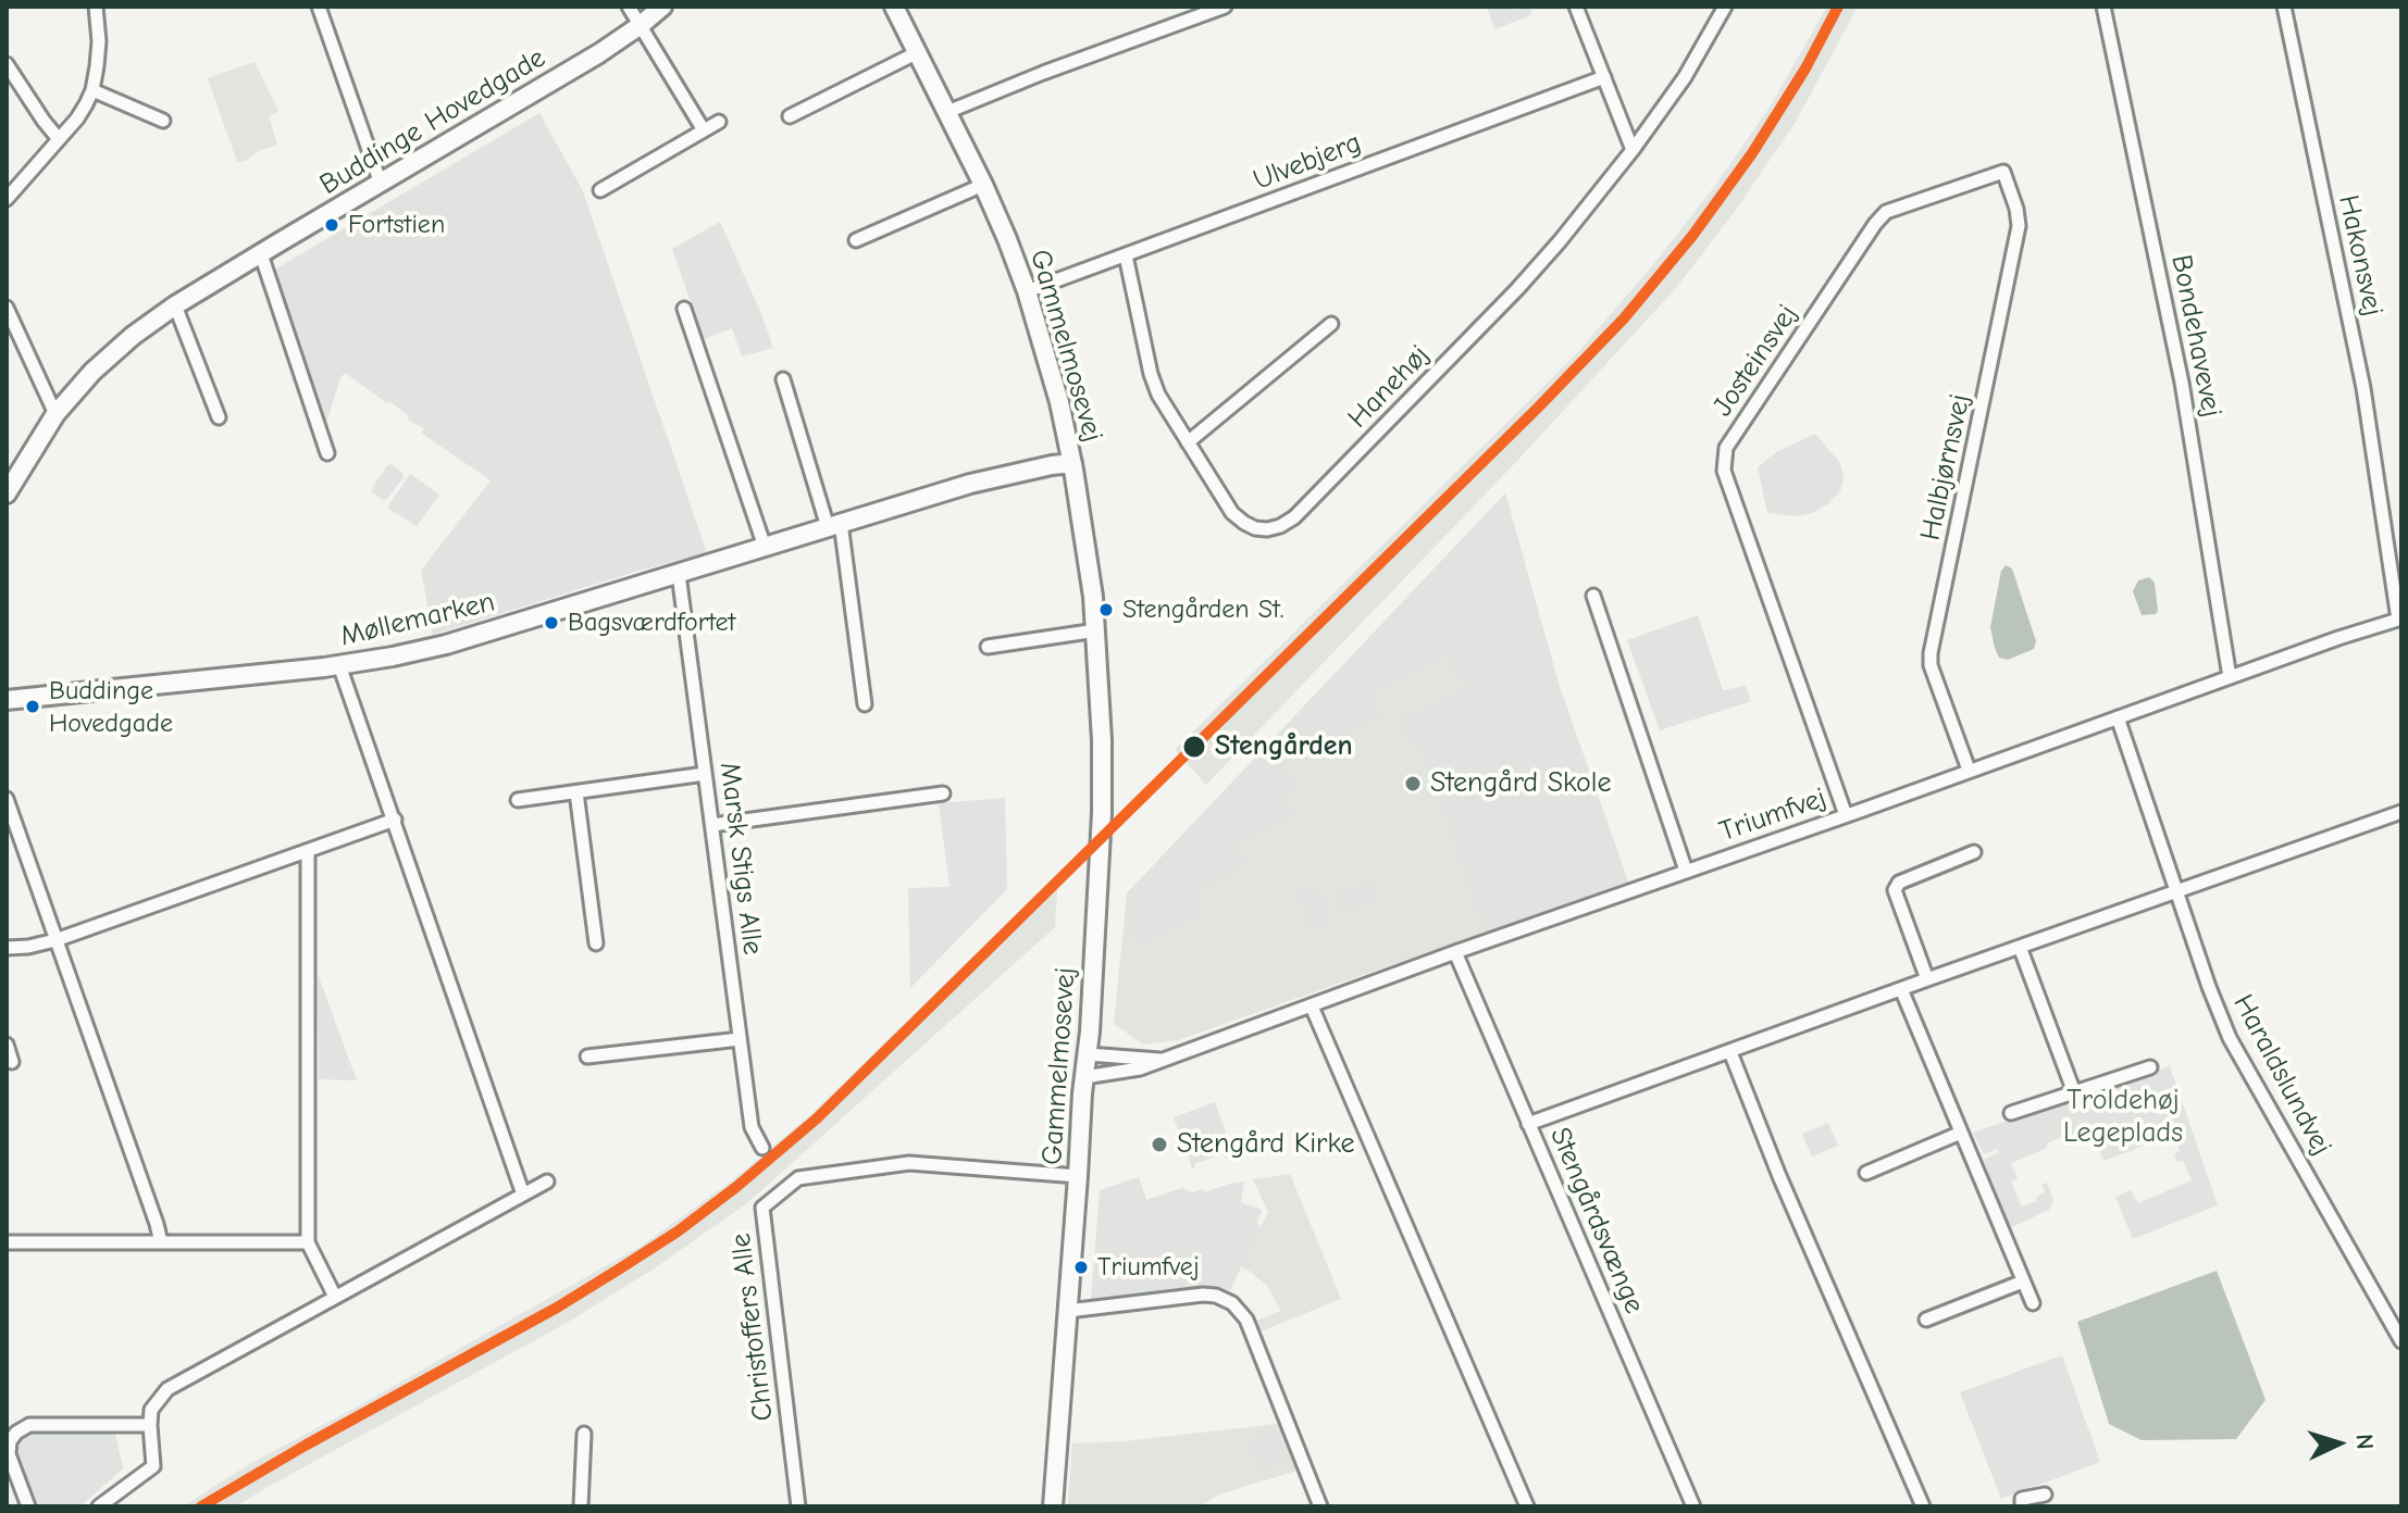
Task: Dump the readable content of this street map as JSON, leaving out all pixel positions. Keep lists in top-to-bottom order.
{
  "streets": {
    "street": [
      "Buddinge Hovedgade",
      "Ulvebjerg",
      "Hakonsvej",
      "Bondehavevej",
      "Gammelmosevej",
      "Josteinsvej",
      "Hanehøj",
      "Halbjørnsvej",
      "Møllemarken",
      "Triumfvej",
      "Marsk Stigs Alle",
      "Haraldslundvej",
      "Stengårdsvænge",
      "Christoffers Alle"
    ]
  },
  "crossings": [
    ["Ulvebjerg", "Gammelmosevej"],
    ["Ulvebjerg", "Hanehøj"],
    ["Hakonsvej", "Triumfvej"],
    ["Bondehavevej", "Triumfvej"],
    ["Gammelmosevej", "Møllemarken"],
    ["Gammelmosevej", "Triumfvej"],
    ["Gammelmosevej", "Christoffers Alle"],
    ["Josteinsvej", "Halbjørnsvej"],
    ["Josteinsvej", "Triumfvej"],
    ["Halbjørnsvej", "Triumfvej"],
    ["Møllemarken", "Marsk Stigs Alle"],
    ["Triumfvej", "Haraldslundvej"],
    ["Triumfvej", "Stengårdsvænge"]
  ],
  "parks": ["Troldehøj Legeplads"],
  "places": [
    "Fortstien",
    "Stengården St.",
    "Bagsværdfortet",
    "Buddinge Hovedgade",
    "Stengården",
    "Stengård Skole",
    "Stengård Kirke",
    "Triumfvej"
  ],
  "north": "right"
}
